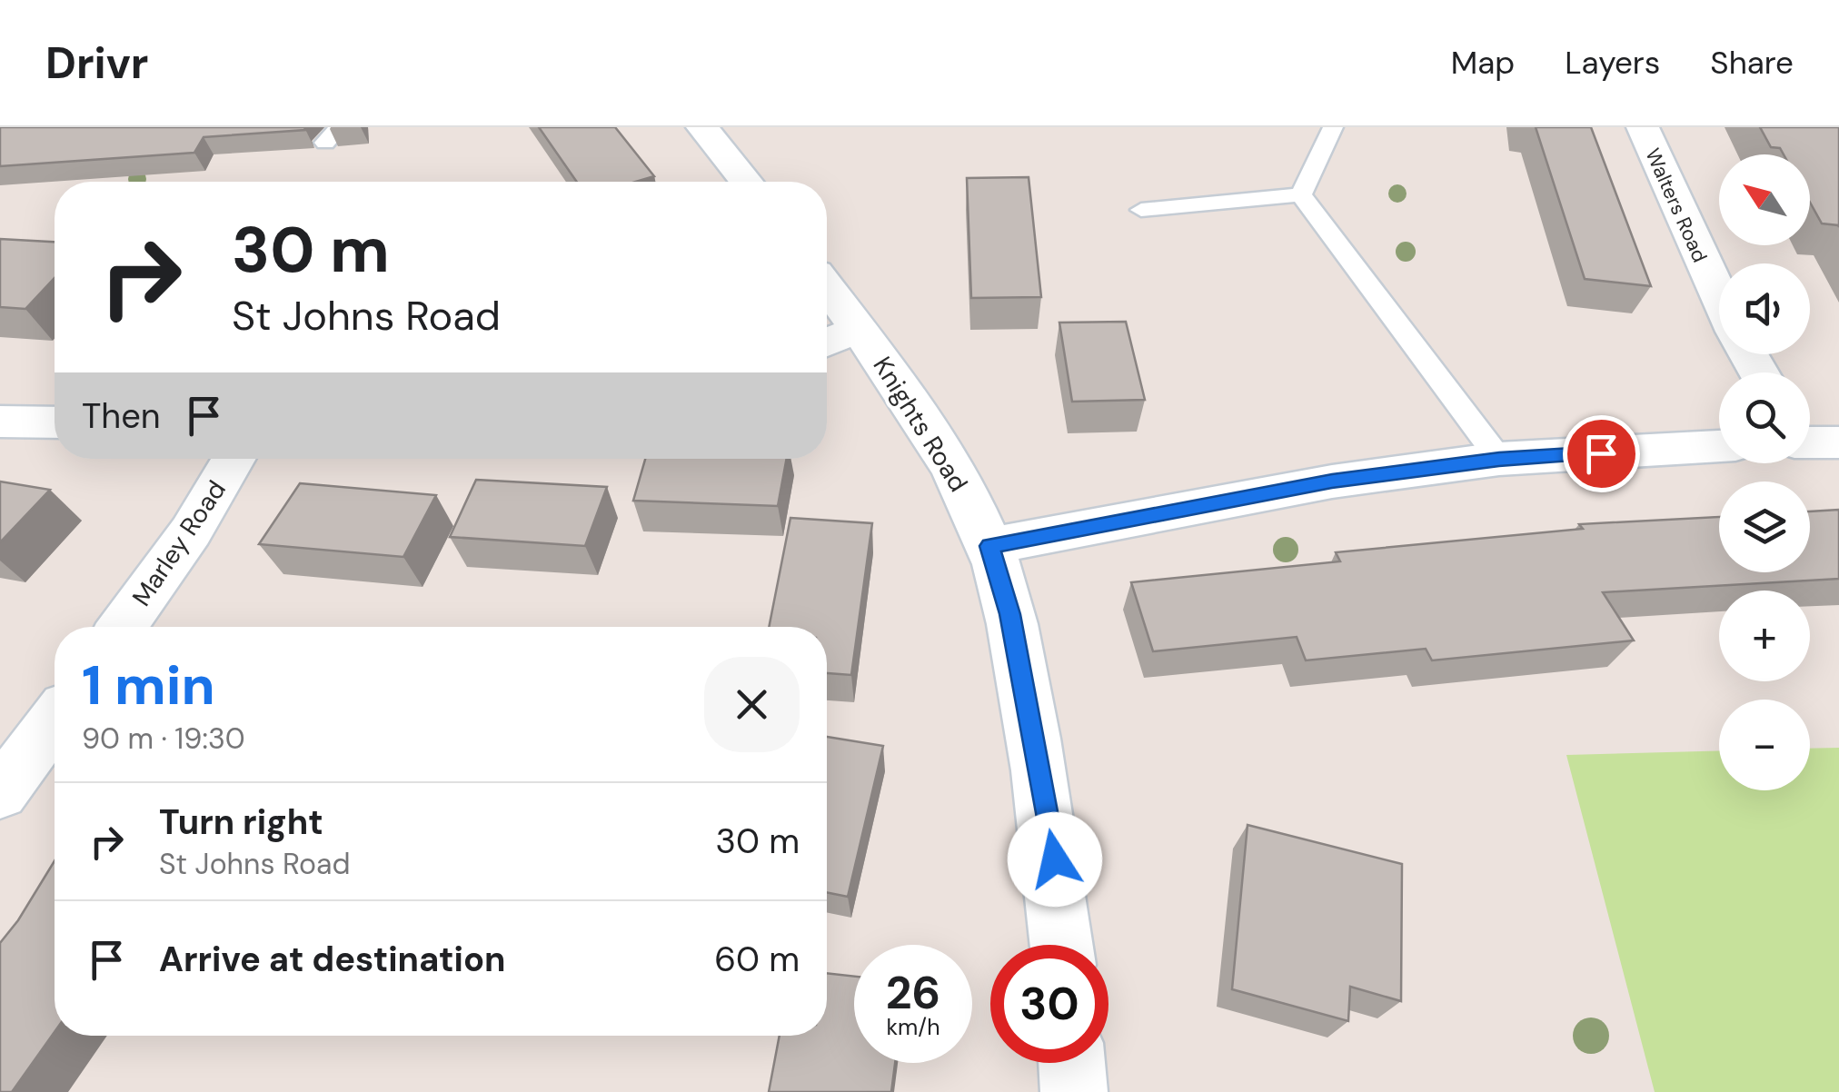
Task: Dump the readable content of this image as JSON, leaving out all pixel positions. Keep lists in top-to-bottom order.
{
  "streets": {
    "street": ["Walters Road", "Knights Road", "Marley Road"]
  },
  "north": "top left",
  "page": {
    "header": "Drivr",
    "nav": ["Map", "Layers", "Share"],
    "map_buttons": ["+", "−"],
    "turn": ["30 m", "St Johns Road"],
    "then": "Then",
    "heading": ["1 min", "90 m · 19:30"],
    "list": [
      {
        "name": "Turn right",
        "note": "St Johns Road",
        "value": "30 m"
      },
      {
        "name": "Arrive at destination",
        "value": "60 m"
      }
    ],
    "speed": "26 km/h",
    "limit": "30"
  }
}
